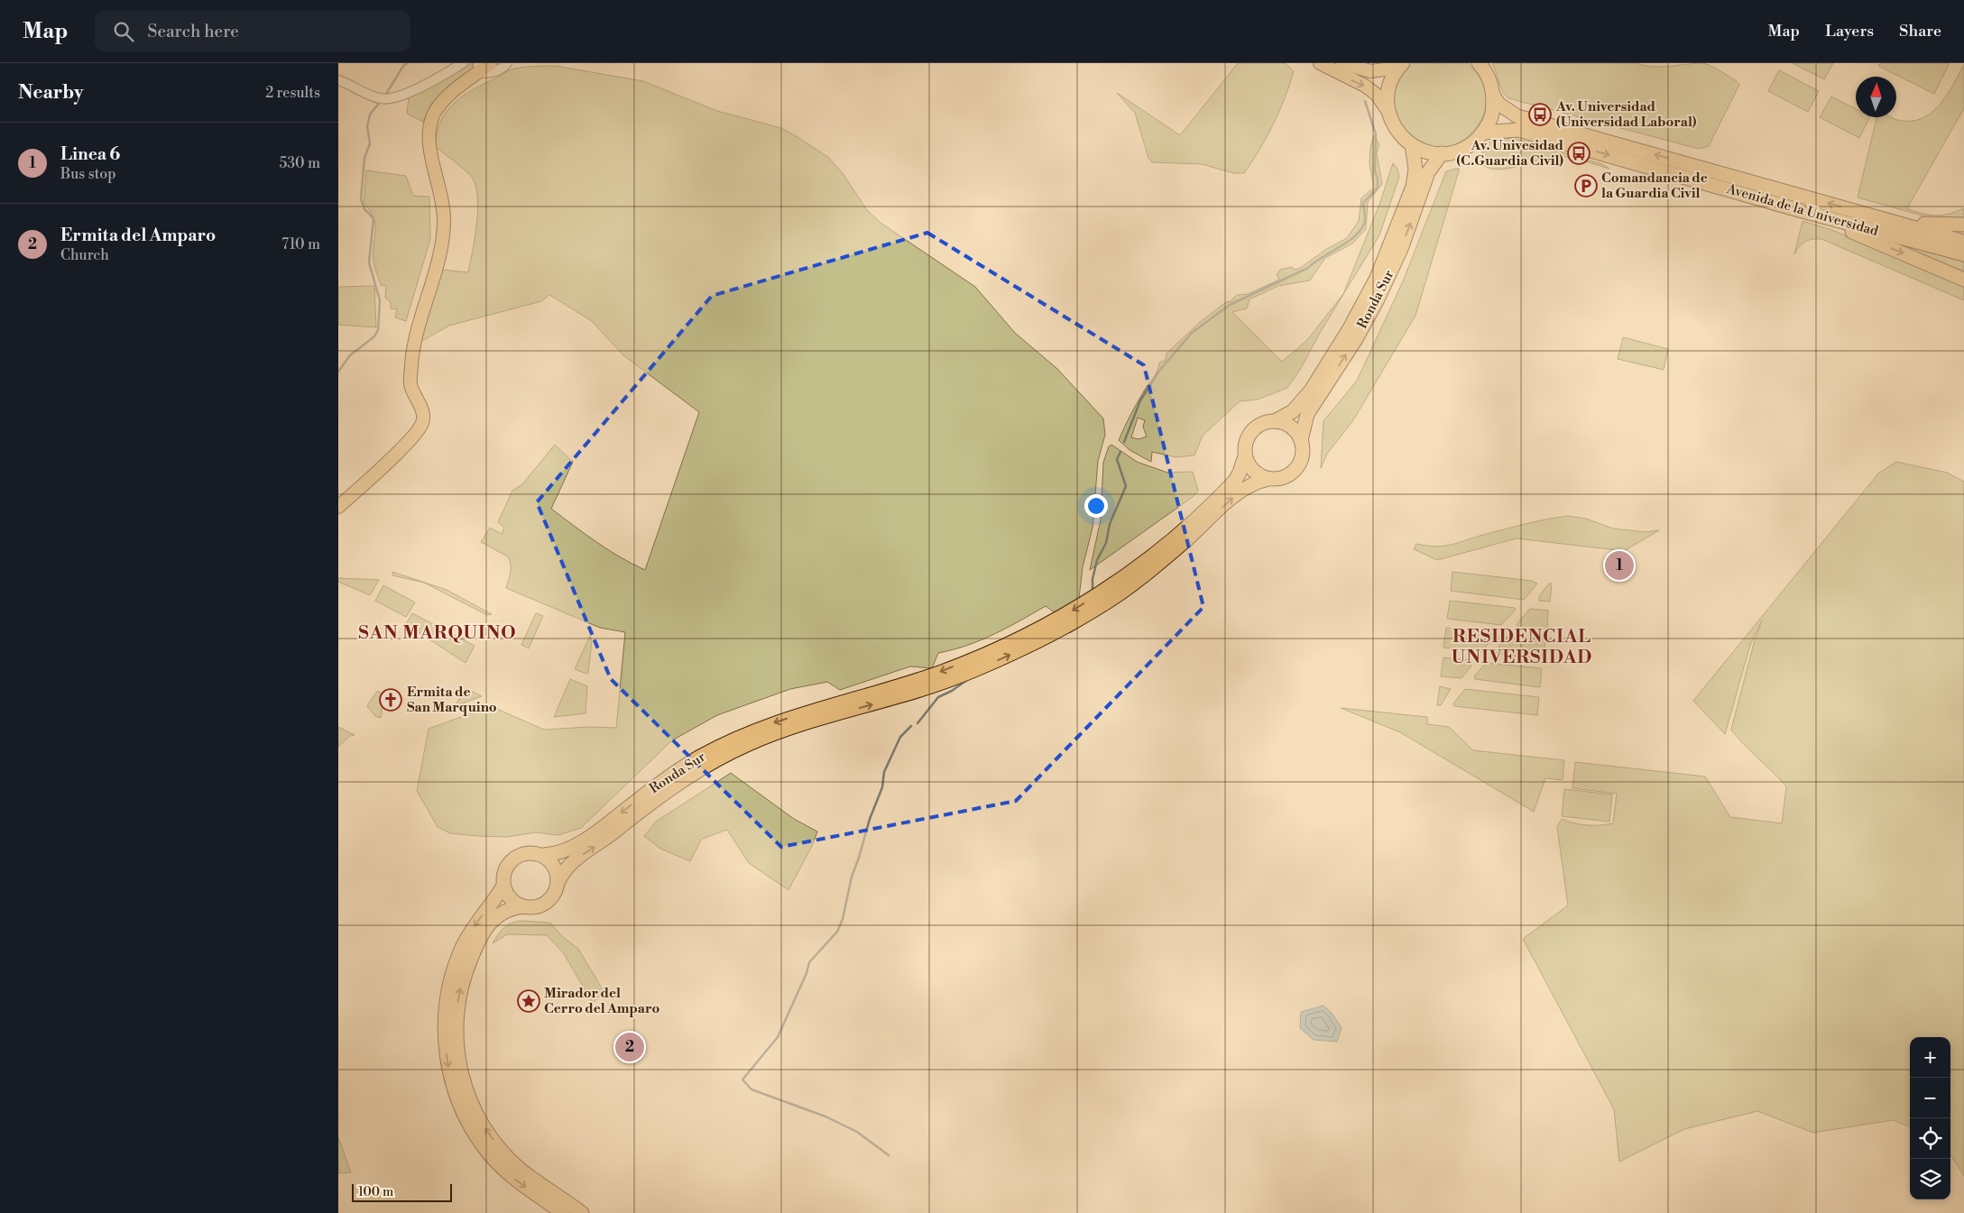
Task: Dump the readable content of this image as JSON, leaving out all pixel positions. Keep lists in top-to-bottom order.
{
  "streets": {
    "highway": ["Avenida de la Universidad", "Ronda Sur"]
  },
  "districts": ["SAN MARQUINO", "RESIDENCIAL UNIVERSIDAD"],
  "places": {
    "bus stop": ["Av. Universidad (Universidad Laboral)", "Av. Univesidad (C.Guardia Civil)"],
    "parking": ["Comandancia de la Guardia Civil"],
    "church": ["Ermita de San Marquino"],
    "place": ["Mirador del Cerro del Amparo"]
  },
  "scale_bar": "100 m",
  "north": "top",
  "page": {
    "header": "Map",
    "search": "Search here",
    "nav": ["Map", "Layers", "Share"],
    "heading": ["Nearby", "2 results"],
    "list": [
      {
        "mark": "1",
        "name": "Linea 6",
        "note": "Bus stop",
        "value": "530 m"
      },
      {
        "mark": "2",
        "name": "Ermita del Amparo",
        "note": "Church",
        "value": "710 m"
      }
    ],
    "pins": ["1", "2"],
    "map_buttons": ["+", "−"],
    "scale": "100 m"
  }
}
